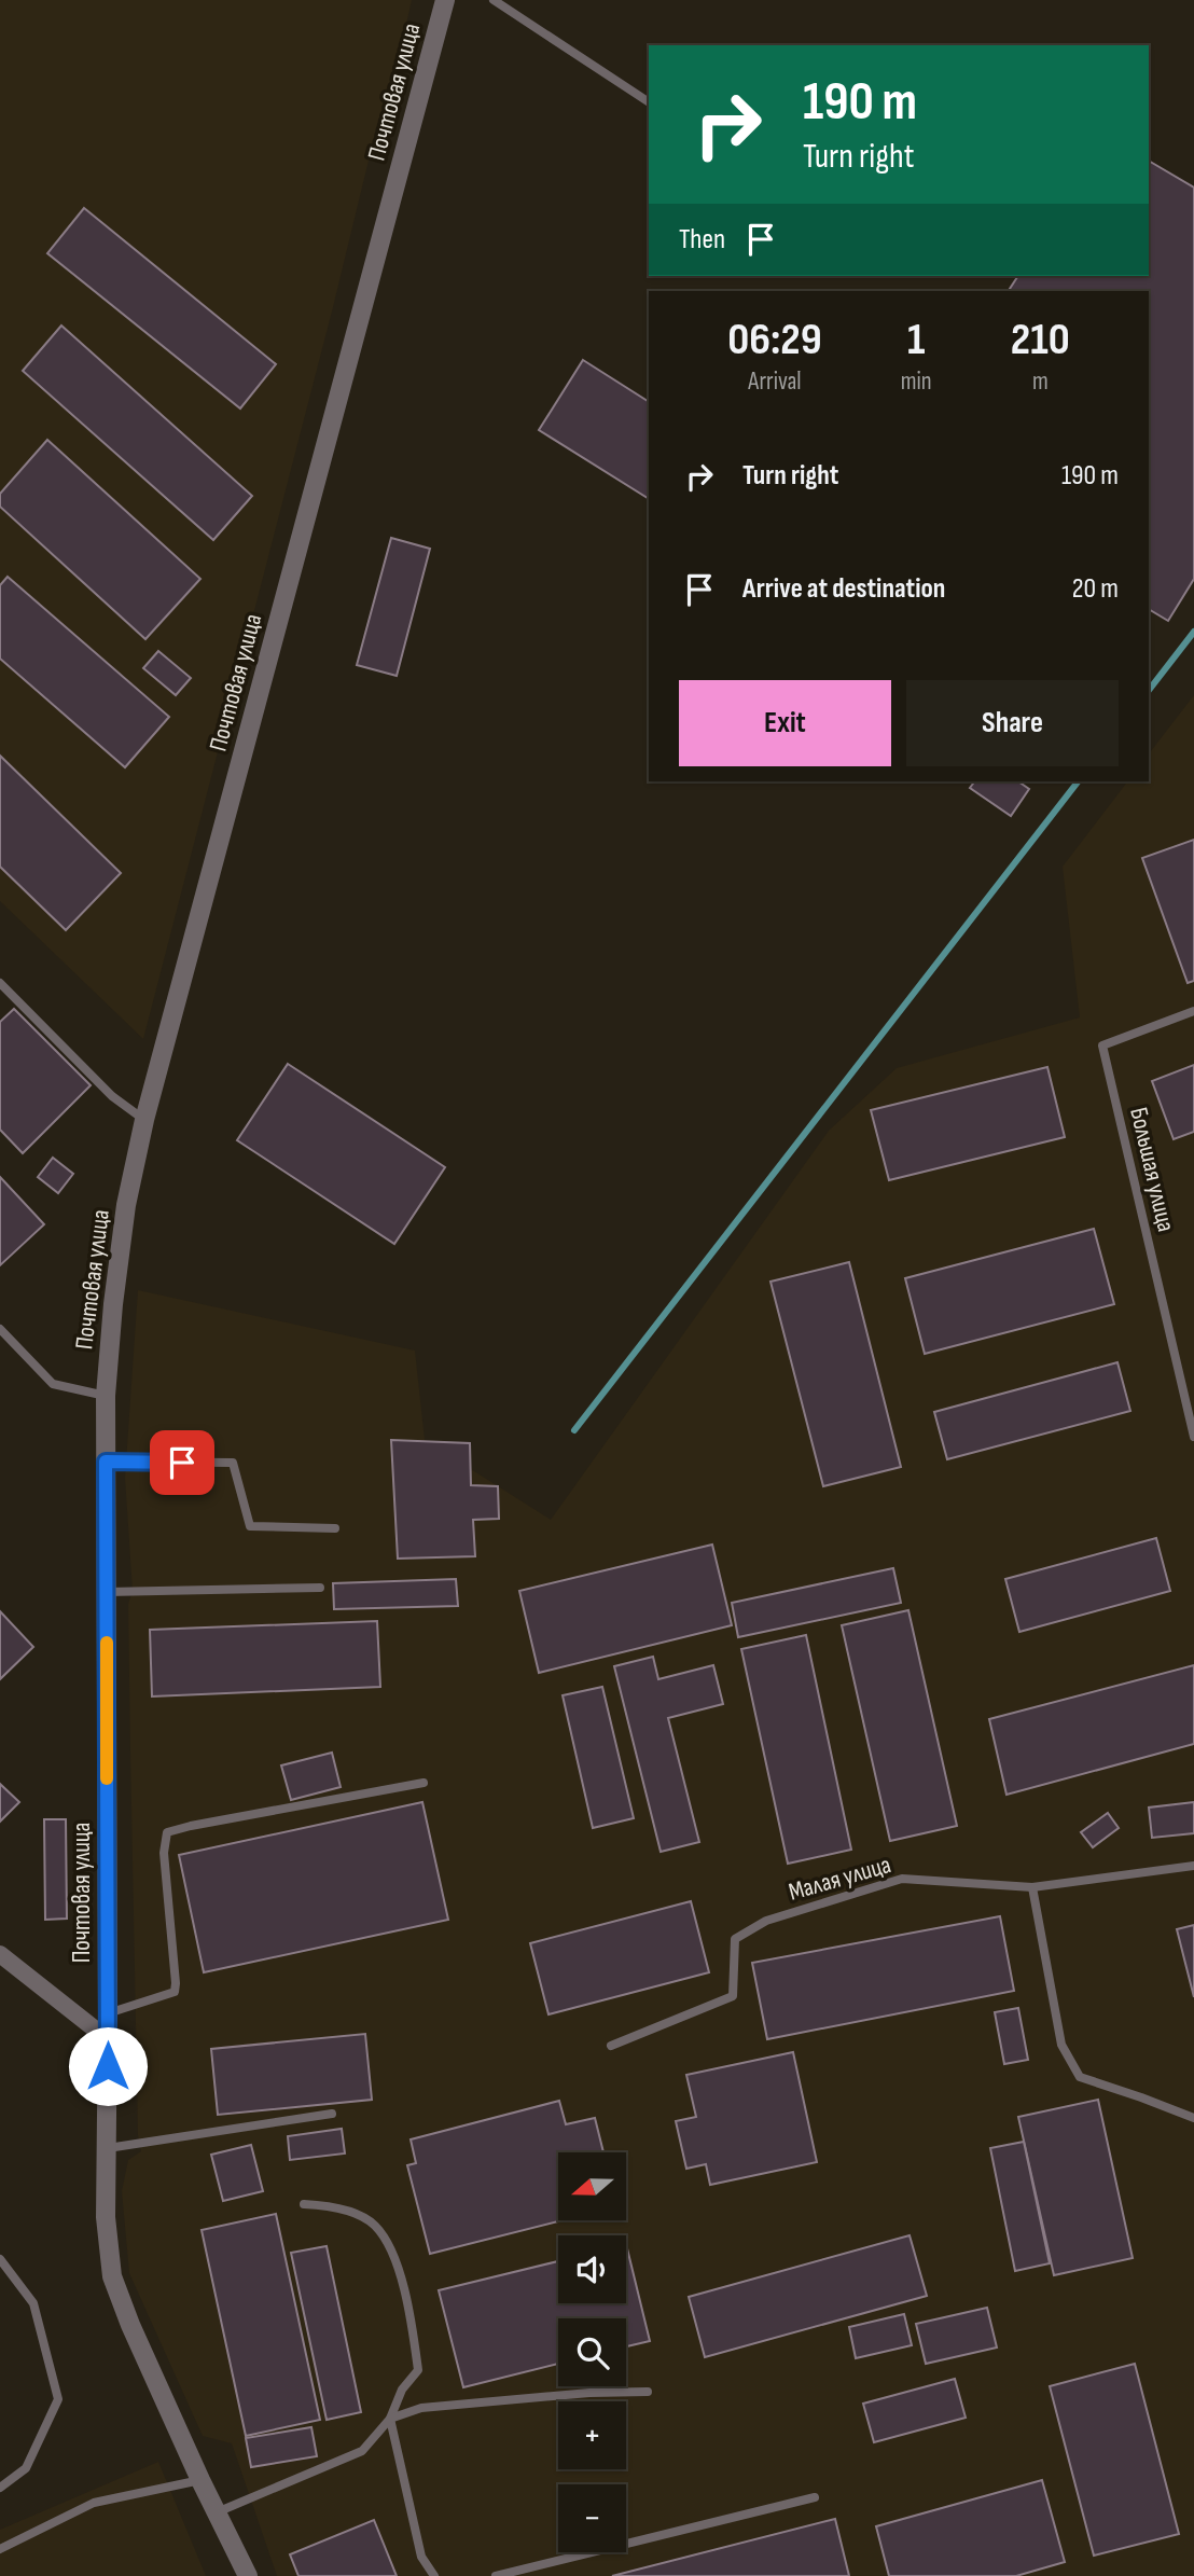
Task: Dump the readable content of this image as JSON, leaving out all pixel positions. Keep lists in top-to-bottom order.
{
  "streets": {
    "street": ["Почтовая улица"],
    "lane": ["Большая улица", "Малая улица"]
  },
  "north": "left",
  "page": {
    "turn": ["190 m", "Turn right"],
    "then": "Then",
    "eta": [
      "06:29",
      "Arrival",
      "1",
      "min",
      "210",
      "m"
    ],
    "list": [
      {
        "name": "Turn right",
        "value": "190 m"
      },
      {
        "name": "Arrive at destination",
        "value": "20 m"
      }
    ],
    "buttons": ["Exit", "Share"],
    "map_buttons": ["+", "−"]
  }
}
